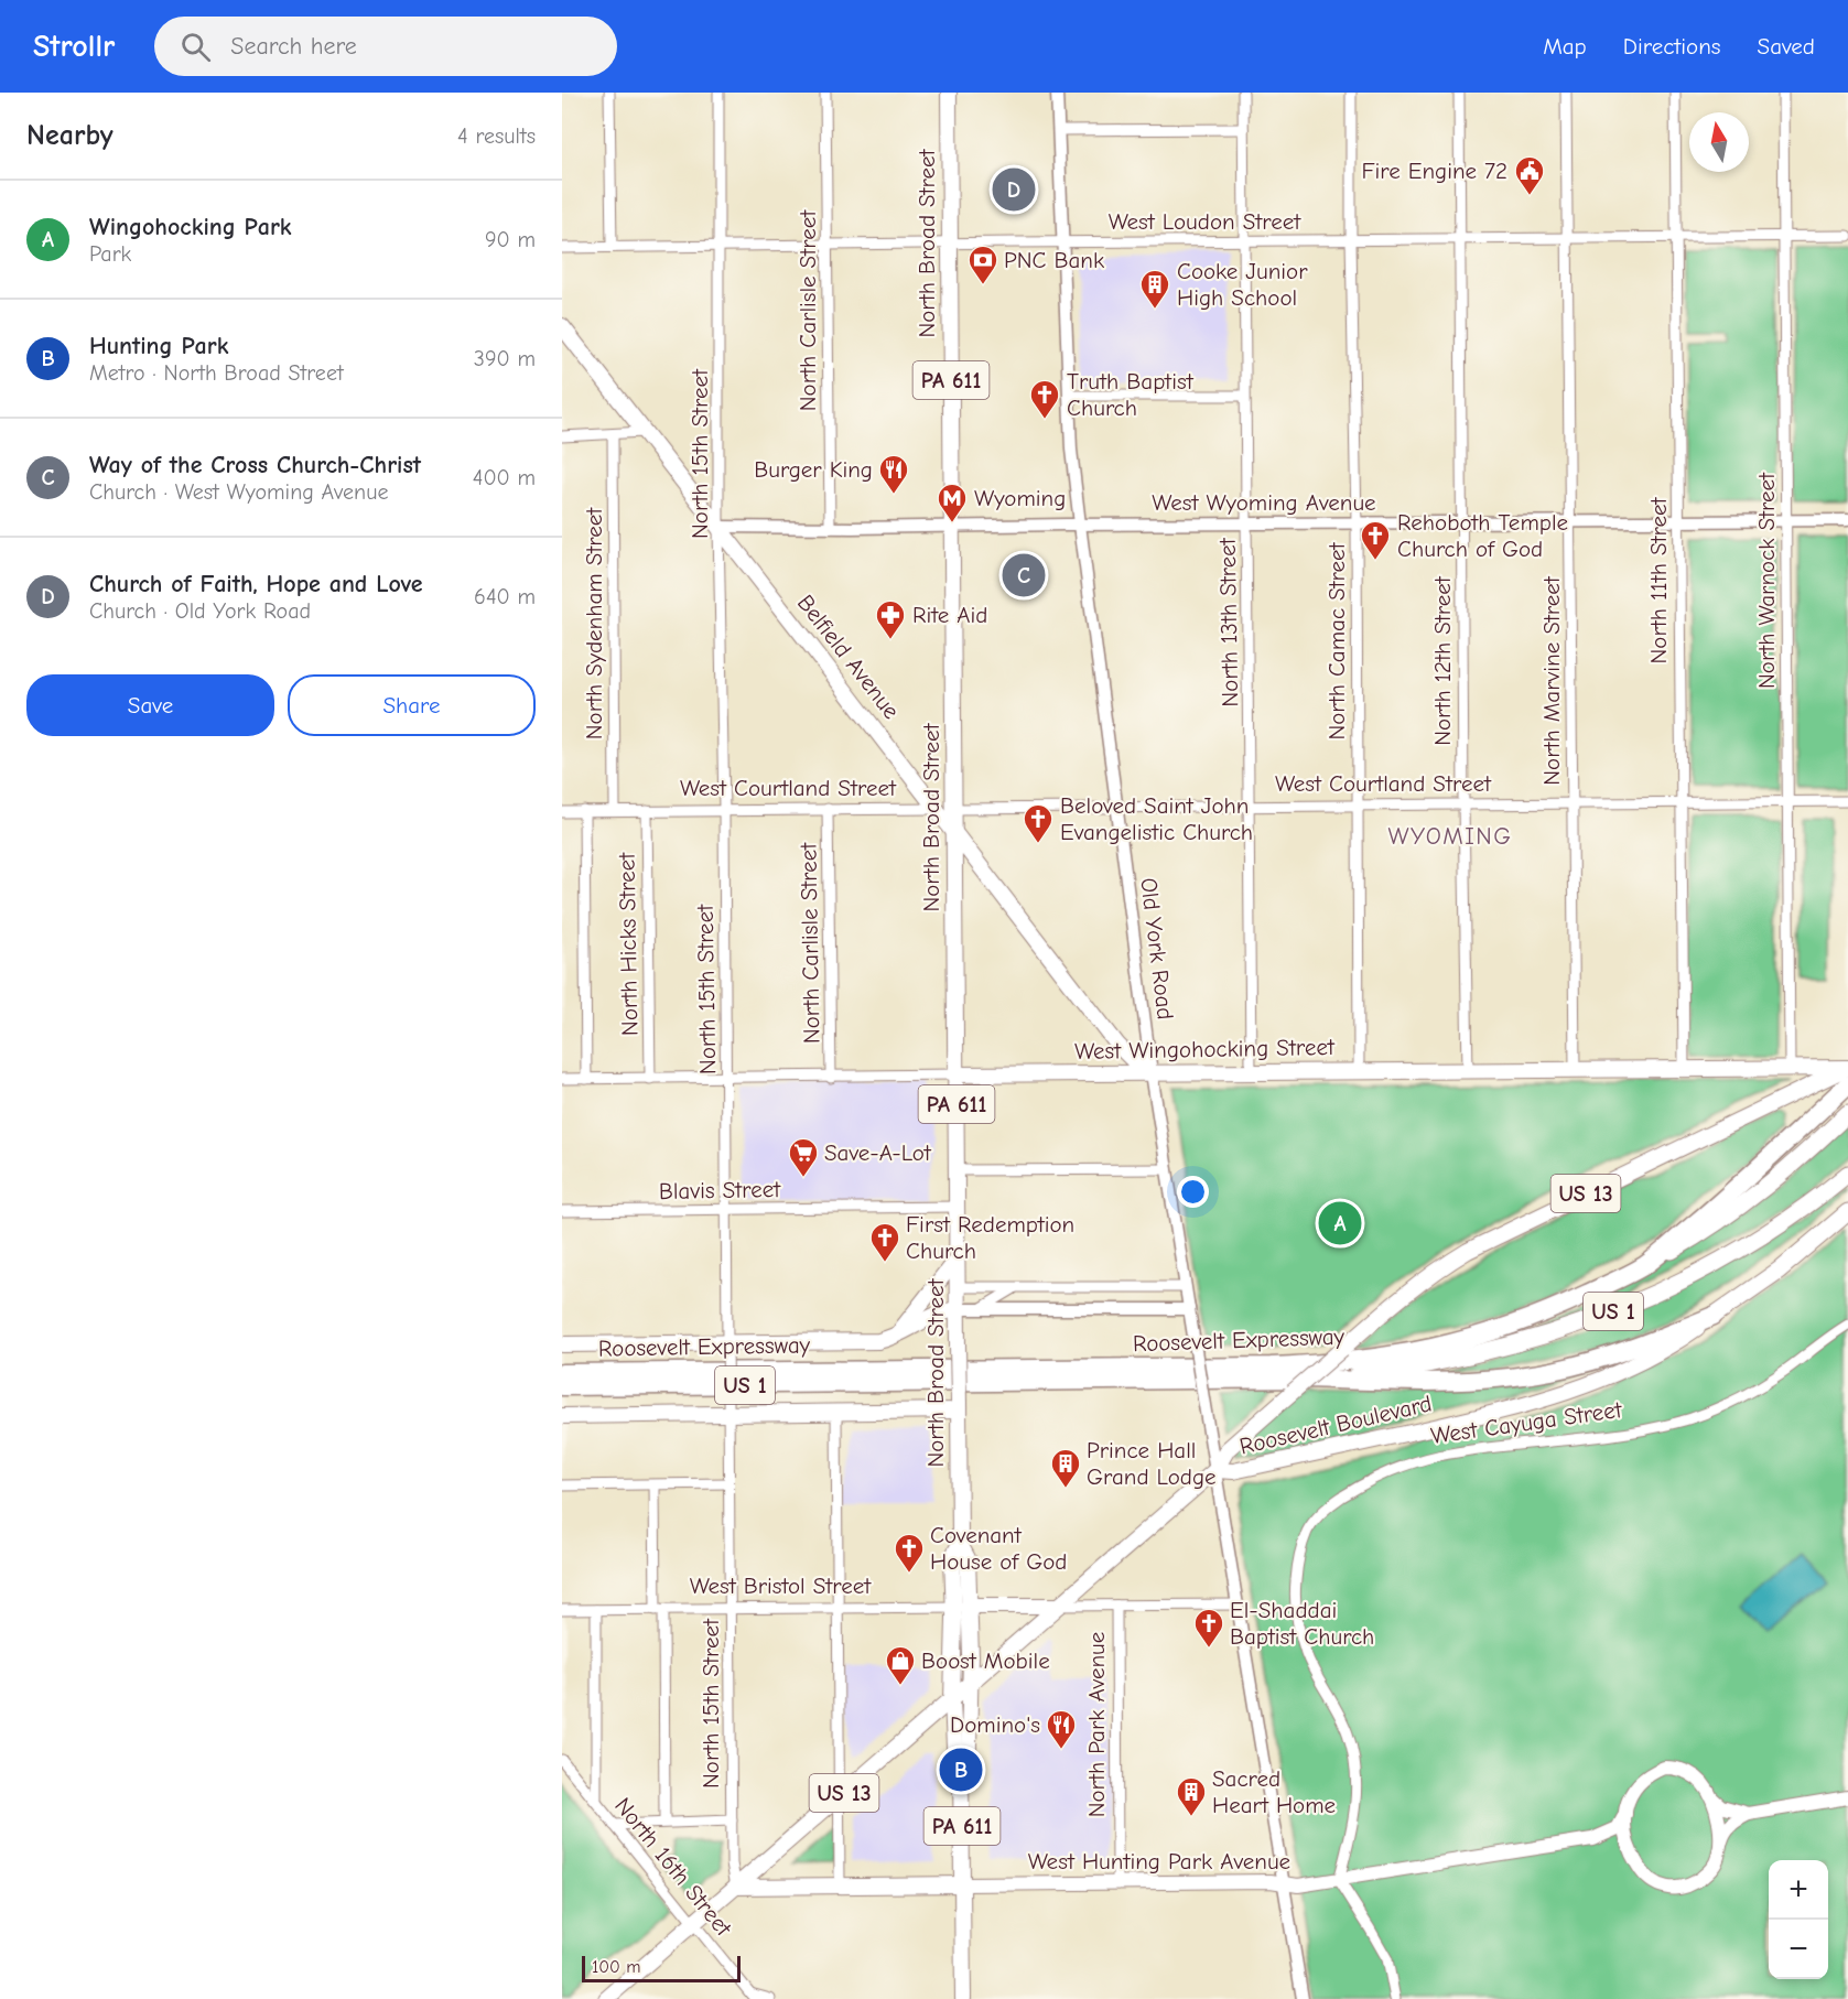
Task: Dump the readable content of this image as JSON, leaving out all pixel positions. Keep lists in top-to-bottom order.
{
  "streets": {
    "highway": ["US 1", "Roosevelt Expressway", "Roosevelt Boulevard"],
    "main road": [
      "North Broad Street",
      "PA 611",
      "Belfield Avenue",
      "West Wingohocking Street",
      "US 13",
      "West Bristol Street",
      "West Hunting Park Avenue"
    ],
    "street": [
      "West Loudon Street",
      "North Carlisle Street",
      "North 15th Street",
      "West Wyoming Avenue",
      "North 11th Street",
      "North Warnock Street",
      "North 13th Street",
      "North Sydenham Street",
      "North Camac Street",
      "North 12th Street",
      "North Marvine Street",
      "West Courtland Street",
      "North Hicks Street",
      "Old York Road",
      "Blavis Street",
      "West Cayuga Street",
      "North Park Avenue",
      "North 16th Street"
    ]
  },
  "crossings": [
    ["West Loudon Street", "North Broad Street"],
    ["West Loudon Street", "North Carlisle Street"],
    ["West Loudon Street", "North 15th Street"],
    ["West Loudon Street", "North 11th Street"],
    ["West Loudon Street", "North Warnock Street"],
    ["West Loudon Street", "North 13th Street"],
    ["West Loudon Street", "North Camac Street"],
    ["West Loudon Street", "North 12th Street"],
    ["West Loudon Street", "North Marvine Street"],
    ["West Loudon Street", "Old York Road"],
    ["North Broad Street", "West Wyoming Avenue"],
    ["North Broad Street", "Belfield Avenue"],
    ["North Broad Street", "West Courtland Street"],
    ["North Broad Street", "West Wingohocking Street"],
    ["North Broad Street", "Blavis Street"],
    ["North Broad Street", "US 13"],
    ["North Broad Street", "West Bristol Street"],
    ["North Broad Street", "West Hunting Park Avenue"],
    ["North Carlisle Street", "West Wyoming Avenue"],
    ["North Carlisle Street", "West Courtland Street"],
    ["North Carlisle Street", "West Wingohocking Street"],
    ["North 15th Street", "West Wyoming Avenue"],
    ["North 15th Street", "Belfield Avenue"],
    ["North 15th Street", "West Courtland Street"],
    ["North 15th Street", "West Wingohocking Street"],
    ["North 15th Street", "Blavis Street"],
    ["North 15th Street", "US 13"],
    ["North 15th Street", "West Bristol Street"],
    ["North 15th Street", "West Hunting Park Avenue"],
    ["West Wyoming Avenue", "North 11th Street"],
    ["West Wyoming Avenue", "North Warnock Street"],
    ["West Wyoming Avenue", "North 13th Street"],
    ["West Wyoming Avenue", "North Camac Street"],
    ["West Wyoming Avenue", "Belfield Avenue"],
    ["West Wyoming Avenue", "North 12th Street"],
    ["West Wyoming Avenue", "North Marvine Street"],
    ["West Wyoming Avenue", "Old York Road"],
    ["North 11th Street", "West Courtland Street"],
    ["North 11th Street", "West Wingohocking Street"],
    ["North Warnock Street", "West Courtland Street"],
    ["North Warnock Street", "West Wingohocking Street"],
    ["North 13th Street", "West Courtland Street"],
    ["North 13th Street", "West Wingohocking Street"],
    ["North Sydenham Street", "West Courtland Street"],
    ["North Camac Street", "West Courtland Street"],
    ["North Camac Street", "West Wingohocking Street"],
    ["Belfield Avenue", "West Courtland Street"],
    ["Belfield Avenue", "Old York Road"],
    ["Belfield Avenue", "West Wingohocking Street"],
    ["North 12th Street", "West Courtland Street"],
    ["North 12th Street", "West Wingohocking Street"],
    ["North Marvine Street", "West Courtland Street"],
    ["North Marvine Street", "West Wingohocking Street"],
    ["West Courtland Street", "North Hicks Street"],
    ["West Courtland Street", "Old York Road"],
    ["North Hicks Street", "West Wingohocking Street"],
    ["Old York Road", "West Wingohocking Street"],
    ["Old York Road", "US 13"],
    ["Old York Road", "Roosevelt Boulevard"],
    ["Old York Road", "West Bristol Street"],
    ["Old York Road", "West Hunting Park Avenue"],
    ["West Wingohocking Street", "Roosevelt Boulevard"],
    ["US 13", "Roosevelt Boulevard"],
    ["US 13", "West Bristol Street"],
    ["US 13", "West Hunting Park Avenue"],
    ["US 13", "North 16th Street"],
    ["US 1", "Roosevelt Expressway"],
    ["US 1", "Roosevelt Boulevard"],
    ["West Cayuga Street", "West Hunting Park Avenue"],
    ["West Bristol Street", "North Park Avenue"],
    ["North Park Avenue", "West Hunting Park Avenue"]
  ],
  "districts": ["WYOMING"],
  "places": {
    "public building": ["Fire Engine 72"],
    "bank": ["PNC Bank"],
    "building": ["Cooke Junior High School", "Prince Hall Grand Lodge", "Sacred Heart Home"],
    "church": [
      "Truth Baptist Church",
      "Rehoboth Temple Church of God",
      "Beloved Saint John Evangelistic Church",
      "First Redemption Church",
      "Covenant House of God",
      "El-Shaddai Baptist Church"
    ],
    "restaurant": ["Burger King", "Domino's"],
    "metro station": ["Wyoming"],
    "pharmacy": ["Rite Aid"],
    "supermarket": ["Save-A-Lot"],
    "shop": ["Boost Mobile"]
  },
  "scale_bar": "100 m",
  "north": "top",
  "page": {
    "header": "Strollr",
    "search": "Search here",
    "nav": ["Map", "Directions", "Saved"],
    "heading": ["Nearby", "4 results"],
    "pins": [
      "D",
      "C",
      "A",
      "B"
    ],
    "list": [
      {
        "mark": "A",
        "name": "Wingohocking Park",
        "note": "Park",
        "value": "90 m"
      },
      {
        "mark": "B",
        "name": "Hunting Park",
        "note": "Metro · North Broad Street",
        "value": "390 m"
      },
      {
        "mark": "C",
        "name": "Way of the Cross Church-Christ",
        "note": "Church · West Wyoming Avenue",
        "value": "400 m"
      },
      {
        "mark": "D",
        "name": "Church of Faith, Hope and Love",
        "note": "Church · Old York Road",
        "value": "640 m"
      }
    ],
    "buttons": ["Save", "Share"],
    "map_buttons": ["+", "−"],
    "scale": "100 m"
  }
}
